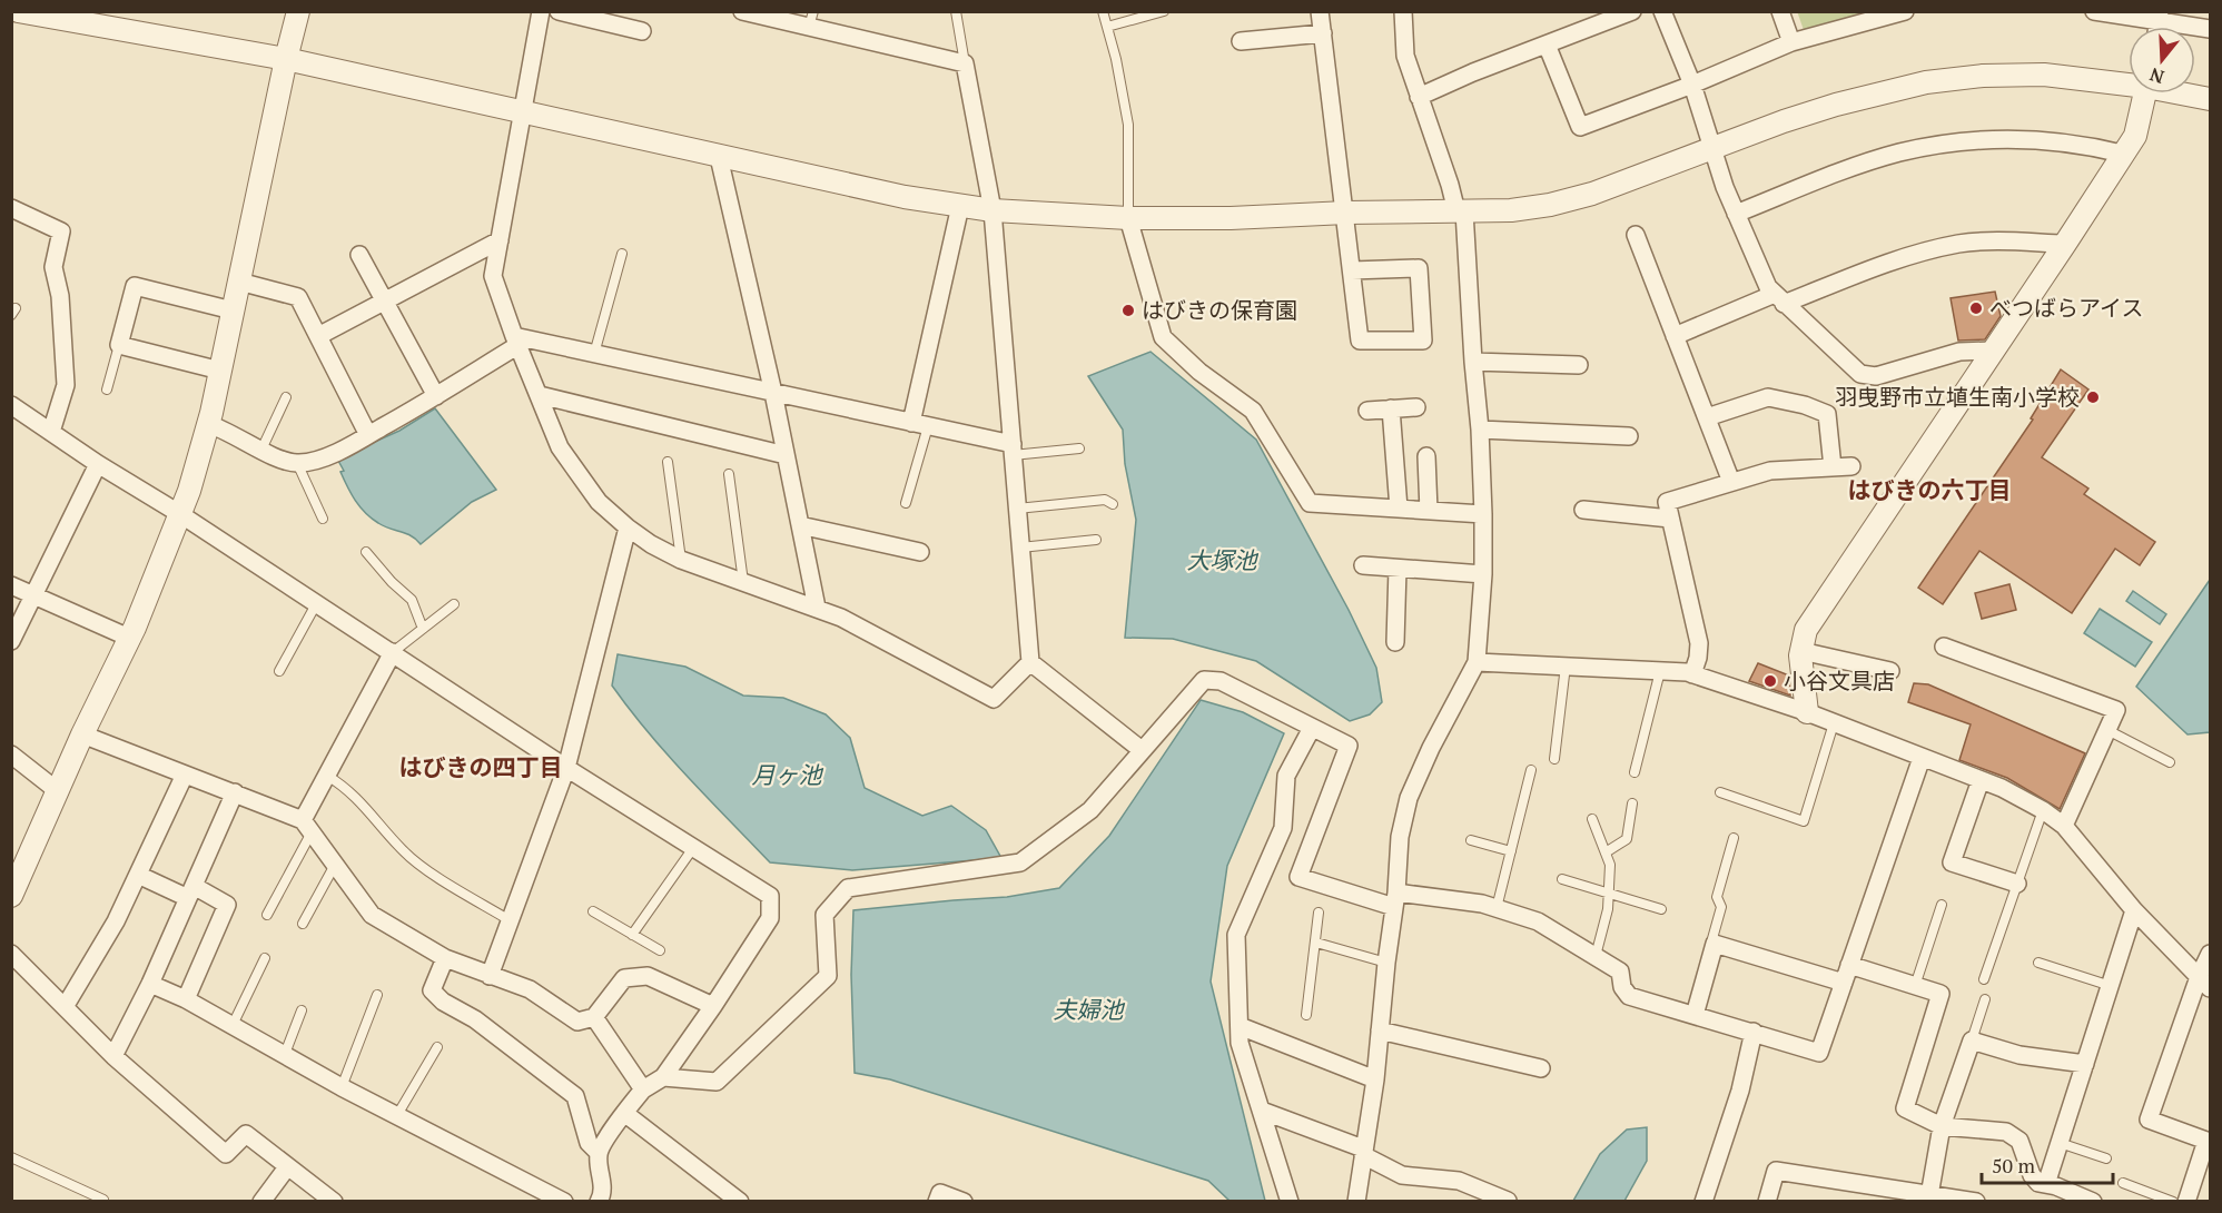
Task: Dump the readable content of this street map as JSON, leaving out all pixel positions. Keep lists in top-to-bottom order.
{
  "districts": ["はびきの六丁目", "はびきの四丁目"],
  "water": ["大塚池", "月ヶ池", "夫婦池"],
  "places": [
    "べつばらアイス",
    "はびきの保育園",
    "羽曳野市立埴生南小学校",
    "小谷文具店"
  ],
  "scale_bar": "50 m",
  "north": "bottom"
}
